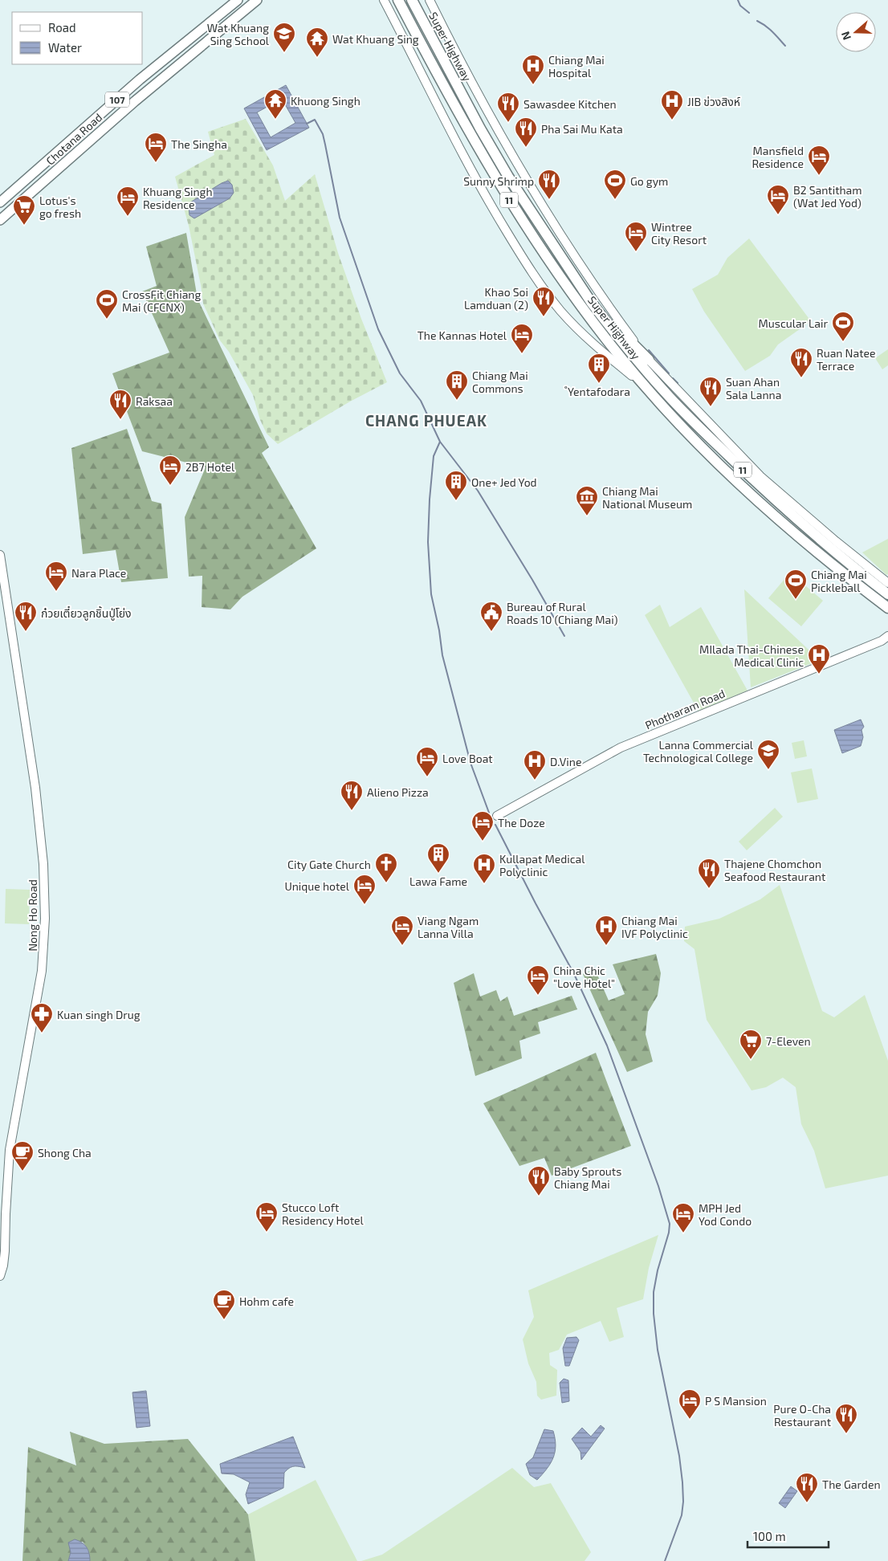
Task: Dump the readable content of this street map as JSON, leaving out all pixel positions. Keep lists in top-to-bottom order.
{
  "streets": {
    "highway": ["Super Highway", "11"],
    "main road": [
      "107",
      "Chotana Road",
      "Photharam Road",
      "Nong Ho Road"
    ]
  },
  "districts": ["CHANG PHUEAK"],
  "places": {
    "school or university": ["Wat Khuang Sing School", "Lanna Commercial Technological College"],
    "temple": ["Wat Khuang Sing", "Khuong Singh"],
    "hospital": [
      "Chiang Mai Hospital",
      "JIB ข่วงสิงห์",
      "MIlada Thai-Chinese Medical Clinic",
      "D.Vine",
      "Kullapat Medical Polyclinic",
      "Chiang Mai IVF Polyclinic"
    ],
    "restaurant": [
      "Sawasdee Kitchen",
      "Pha Sai Mu Kata",
      "Sunny Shrimp",
      "Khao Soi Lamduan (2)",
      "Ruan Natee Terrace",
      "Suan Ahan Sala Lanna",
      "Raksaa",
      "ก๋วยเตี๋ยวลูกชิ้นปู่โย่ง",
      "Alieno Pizza",
      "Thajene Chomchon Seafood Restaurant",
      "Baby Sprouts Chiang Mai",
      "Pure O-Cha Restaurant",
      "The Garden"
    ],
    "hotel": [
      "The Singha",
      "Mansfield Residence",
      "B2 Santitham (Wat Jed Yod)",
      "Khuang Singh Residence",
      "Wintree City Resort",
      "The Kannas Hotel",
      "2B7 Hotel",
      "Nara Place",
      "Love Boat",
      "The Doze",
      "Unique hotel",
      "Viang Ngam Lanna Villa",
      "China Chic \"Love Hotel\"",
      "Stucco Loft Residency Hotel",
      "MPH Jed Yod Condo",
      "P S Mansion"
    ],
    "sports": [
      "Go gym",
      "CrossFit Chiang Mai (CFCNX)",
      "Muscular Lair",
      "Chiang Mai Pickleball"
    ],
    "supermarket": ["Lotus's go fresh", "7-Eleven"],
    "building": [
      "ํYentafodara",
      "Chiang Mai Commons",
      "One+ Jed Yod",
      "Lawa Fame"
    ],
    "museum": ["Chiang Mai National Museum"],
    "public building": ["Bureau of Rural Roads 10 (Chiang Mai)"],
    "church": ["City Gate Church"],
    "pharmacy": ["Kuan singh Drug"],
    "cafe": ["Shong Cha", "Hohm cafe"]
  },
  "legend": ["Road", "Water"],
  "scale_bar": "100 m",
  "north": "left"
}
